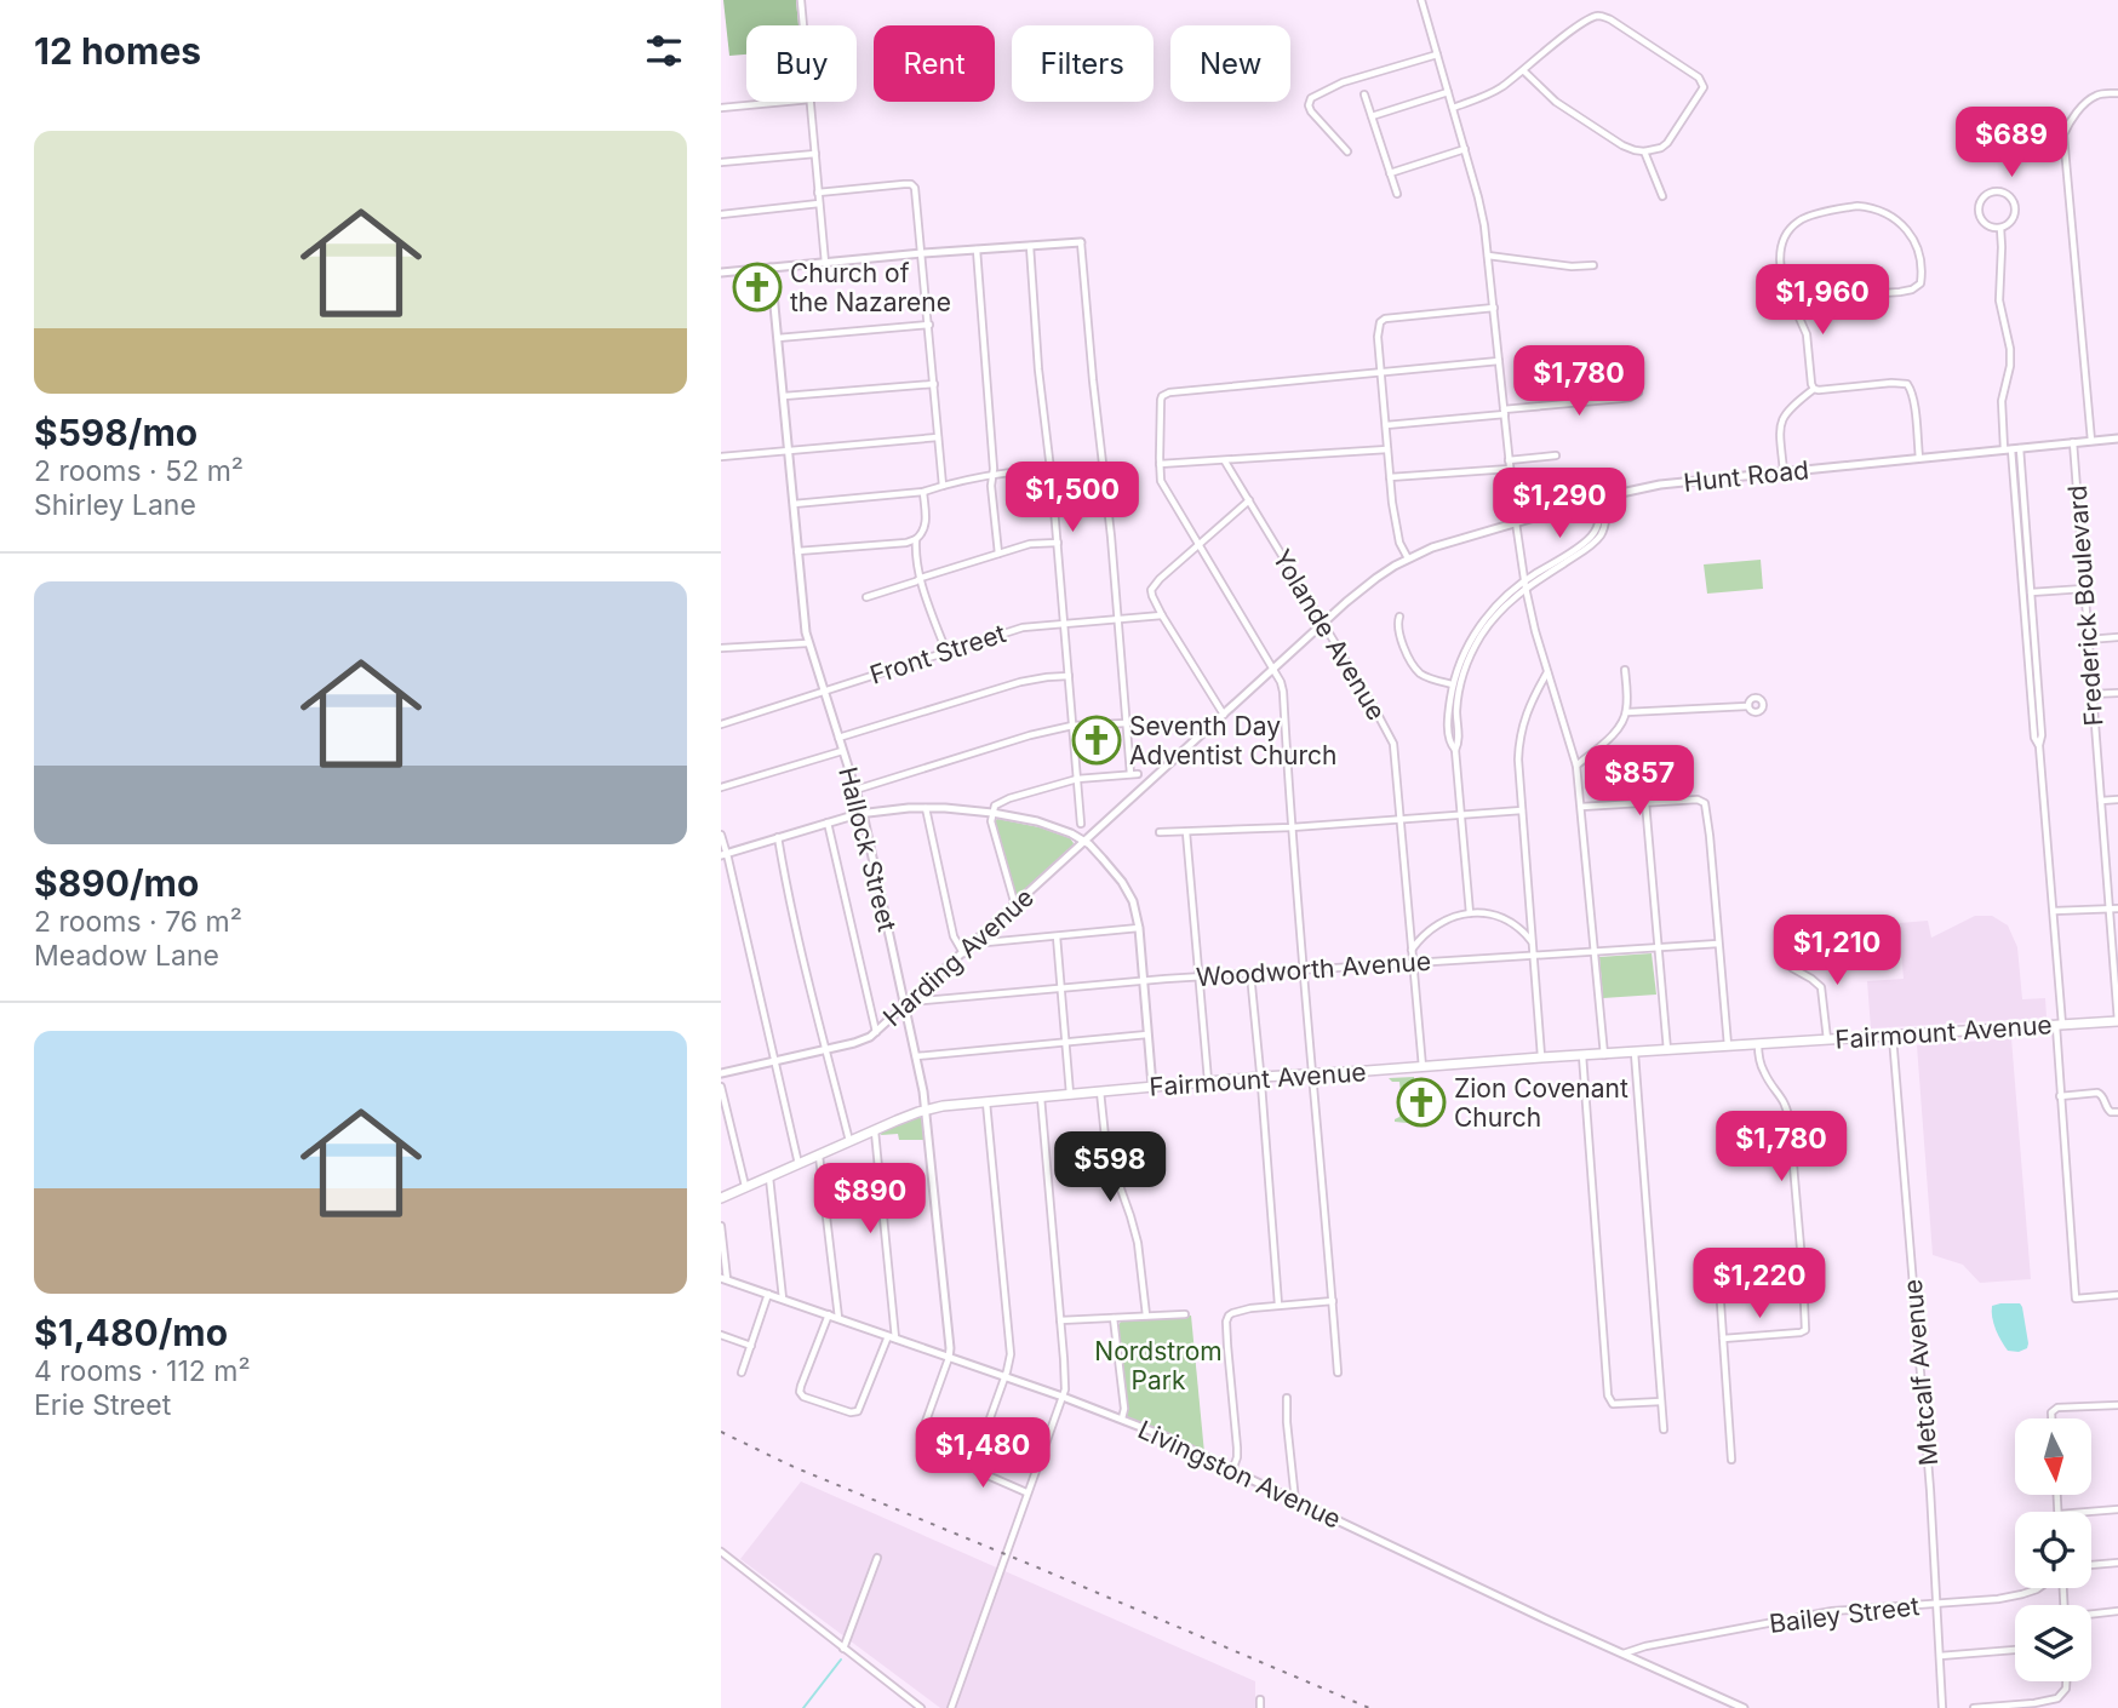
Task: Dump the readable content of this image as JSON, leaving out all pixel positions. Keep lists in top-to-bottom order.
{
  "streets": {
    "main road": ["Fairmount Avenue"],
    "street": [
      "Hunt Road",
      "Frederick Boulevard",
      "Yolande Avenue",
      "Front Street",
      "Hallock Street",
      "Harding Avenue",
      "Woodworth Avenue",
      "Metcalf Avenue",
      "Livingston Avenue",
      "Bailey Street"
    ]
  },
  "crossings": [
    ["Hunt Road", "Frederick Boulevard"],
    ["Hunt Road", "Yolande Avenue"],
    ["Hunt Road", "Harding Avenue"],
    ["Frederick Boulevard", "Fairmount Avenue"],
    ["Yolande Avenue", "Woodworth Avenue"],
    ["Yolande Avenue", "Fairmount Avenue"],
    ["Front Street", "Hallock Street"],
    ["Hallock Street", "Harding Avenue"],
    ["Hallock Street", "Woodworth Avenue"],
    ["Hallock Street", "Fairmount Avenue"],
    ["Hallock Street", "Livingston Avenue"],
    ["Harding Avenue", "Woodworth Avenue"],
    ["Fairmount Avenue", "Metcalf Avenue"],
    ["Metcalf Avenue", "Bailey Street"],
    ["Livingston Avenue", "Bailey Street"]
  ],
  "parks": ["Nordstrom Park"],
  "places": {
    "church": ["Church of the Nazarene", "Seventh Day Adventist Church", "Zion Covenant Church"]
  },
  "north": "bottom",
  "page": {
    "heading": "12 homes",
    "chip": [
      "Buy",
      "Rent",
      "Filters",
      "New"
    ],
    "list": [
      {
        "name": "$598/mo",
        "note": "2 rooms · 52 m² · Shirley Lane"
      },
      {
        "name": "$890/mo",
        "note": "2 rooms · 76 m² · Meadow Lane"
      },
      {
        "name": "$1,480/mo",
        "note": "4 rooms · 112 m² · Erie Street"
      }
    ],
    "price": [
      "$689",
      "$1,960",
      "$1,780",
      "$1,500",
      "$1,290",
      "$857",
      "$1,210",
      "$1,780",
      "$598",
      "$890",
      "$1,220",
      "$1,480"
    ]
  }
}
